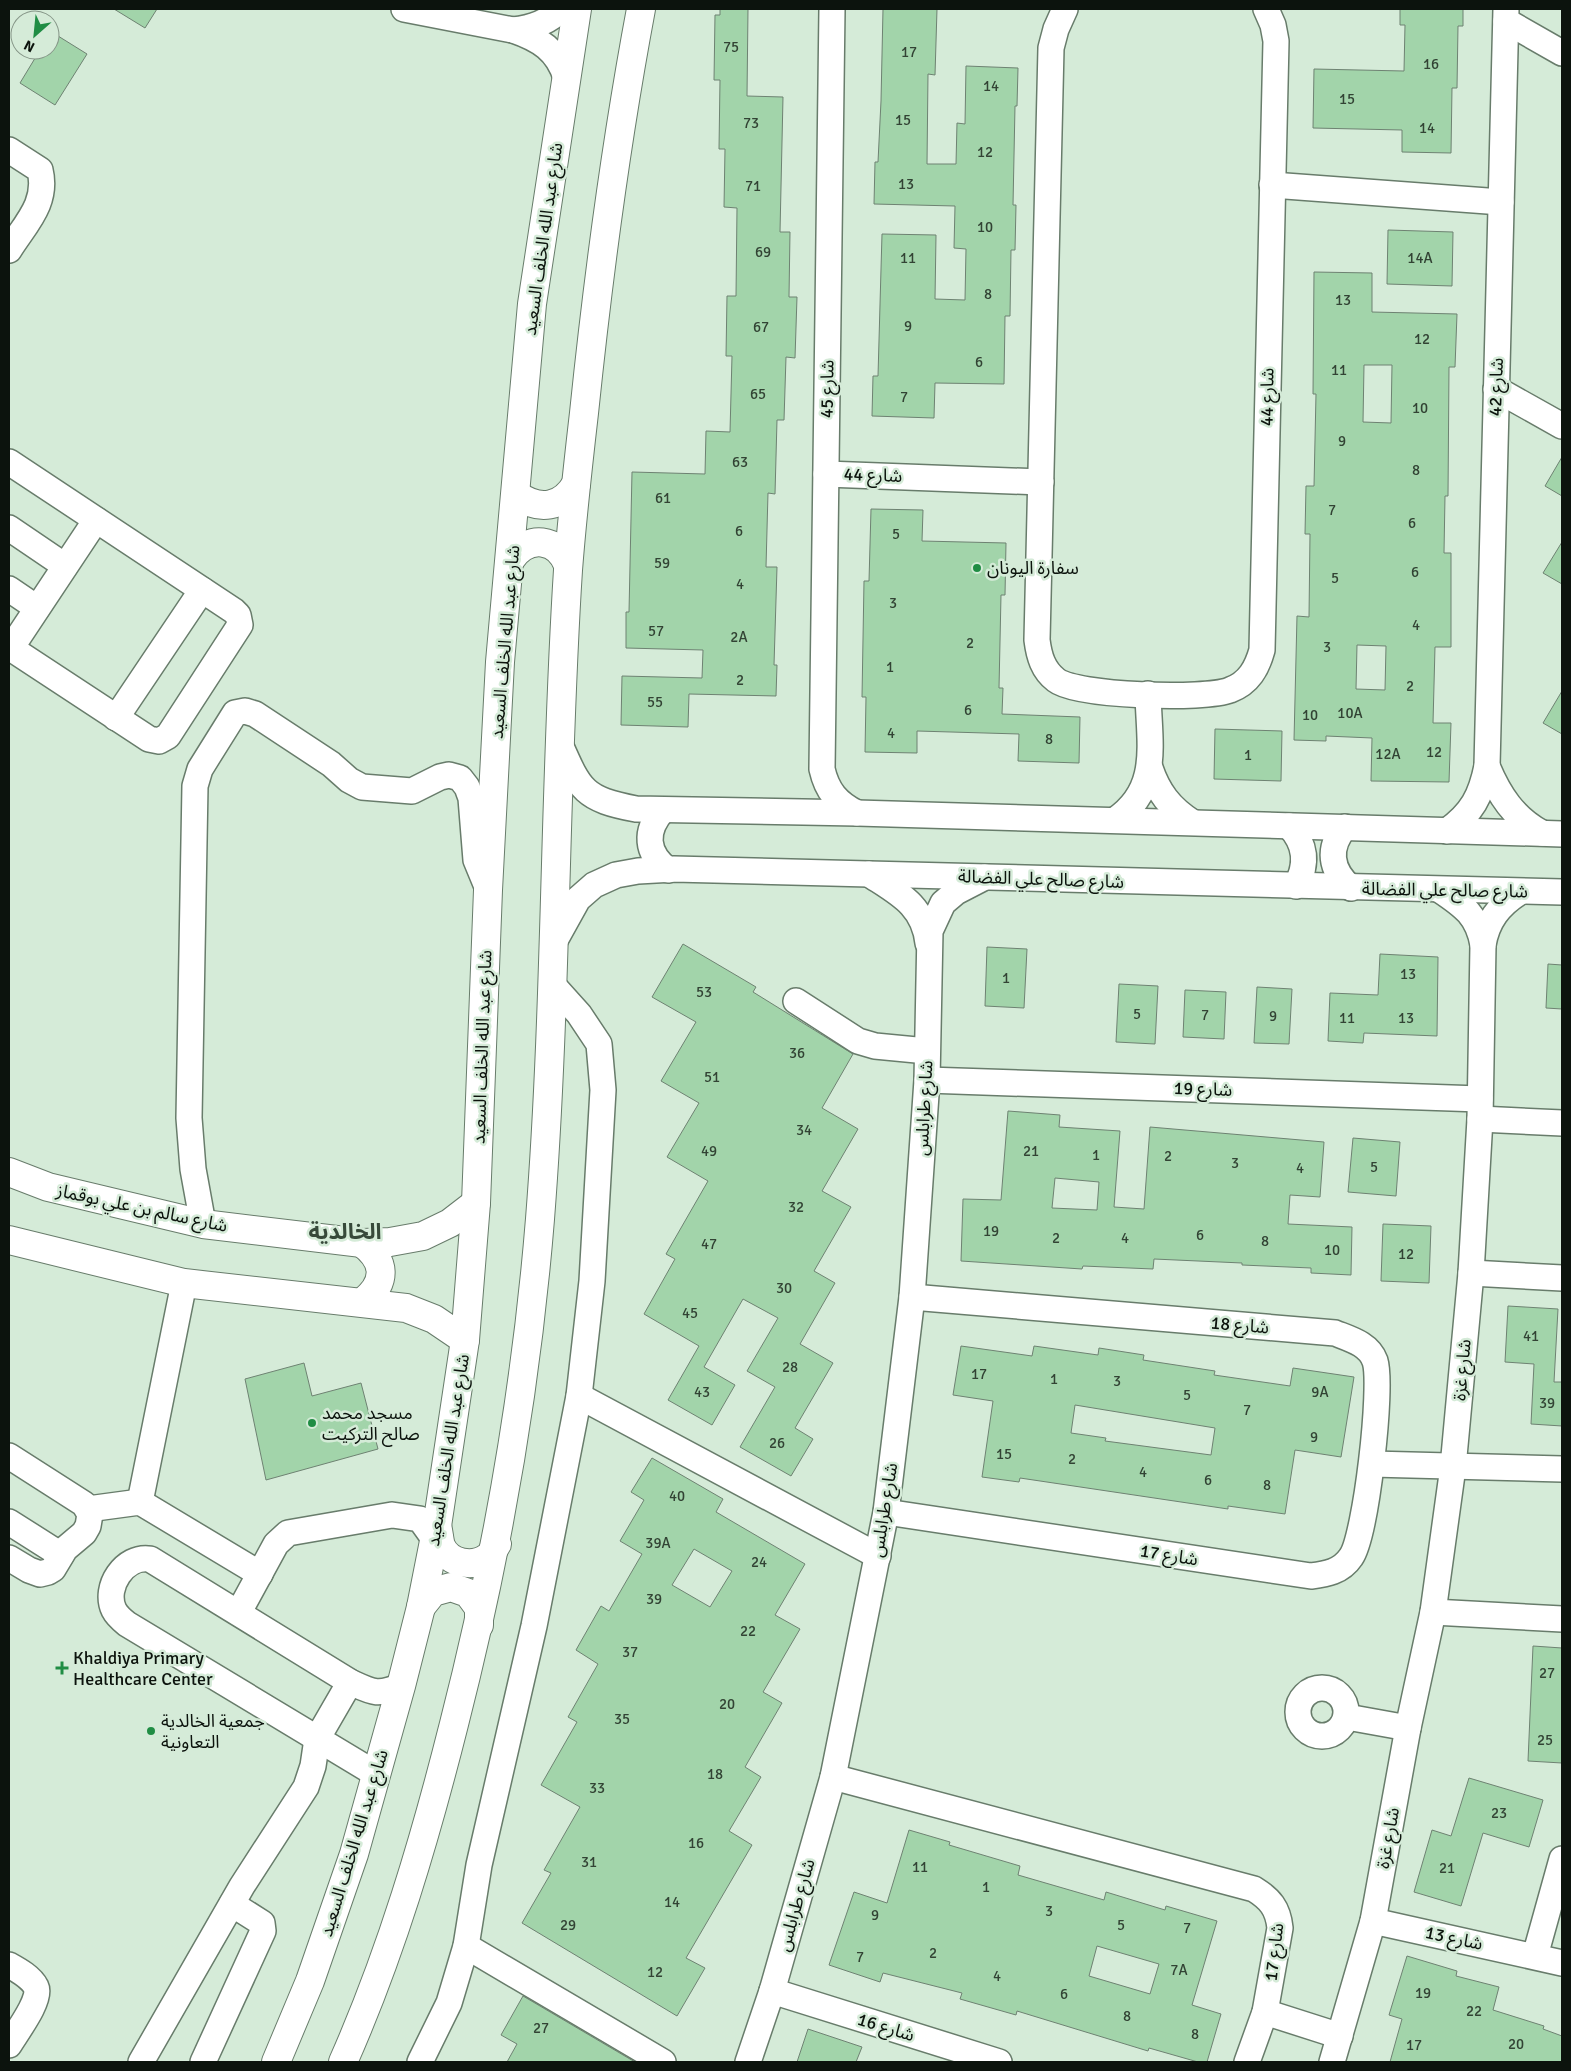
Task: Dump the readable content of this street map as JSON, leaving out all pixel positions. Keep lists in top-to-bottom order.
{
  "streets": {
    "main road": ["شارع عبد الله الخلف السعيد", "شارع سالم بن علي بوقماز"],
    "street": [
      "شارع 42",
      "شارع 45",
      "شارع 44",
      "شارع صالح علي الفضالة",
      "شارع 19",
      "شارع طرابلس",
      "شارع 18",
      "شارع غزة",
      "شارع 17",
      "شارع 13",
      "شارع 16"
    ]
  },
  "crossings": [
    ["شارع عبد الله الخلف السعيد", "شارع سالم بن علي بوقماز"],
    ["شارع 45", "شارع 44"],
    ["شارع صالح علي الفضالة", "شارع طرابلس"],
    ["شارع صالح علي الفضالة", "شارع غزة"],
    ["شارع 19", "شارع طرابلس"],
    ["شارع 19", "شارع غزة"],
    ["شارع طرابلس", "شارع 18"],
    ["شارع طرابلس", "شارع 17"],
    ["شارع طرابلس", "شارع 16"],
    ["شارع 18", "شارع 17"],
    ["شارع غزة", "شارع 13"]
  ],
  "districts": ["الخالدية"],
  "places": {
    "other": ["سفارة اليونان", "مسجد محمد صالح التركيت", "جمعية الخالدية التعاونية"],
    "health": ["Khaldiya Primary Healthcare Center"]
  },
  "house_numbers": [
    "75",
    "17",
    "16",
    "14",
    "15",
    "15",
    "73",
    "14",
    "12",
    "13",
    "71",
    "10",
    "69",
    "11",
    "14A",
    "8",
    "13",
    "9",
    "67",
    "12",
    "6",
    "11",
    "65",
    "7",
    "10",
    "9",
    "63",
    "8",
    "61",
    "7",
    "6",
    "6",
    "5",
    "59",
    "6",
    "5",
    "4",
    "3",
    "4",
    "57",
    "2A",
    "2",
    "3",
    "1",
    "2",
    "2",
    "55",
    "6",
    "10A",
    "10",
    "4",
    "8",
    "12",
    "12A",
    "1",
    "13",
    "1",
    "53",
    "5",
    "7",
    "9",
    "11",
    "13",
    "36",
    "51",
    "34",
    "49",
    "21",
    "1",
    "2",
    "3",
    "5",
    "4",
    "32",
    "19",
    "6",
    "2",
    "4",
    "8",
    "47",
    "10",
    "12",
    "30",
    "45",
    "41",
    "28",
    "17",
    "1",
    "3",
    "43",
    "9A",
    "5",
    "39",
    "7",
    "9",
    "26",
    "15",
    "2",
    "4",
    "6",
    "8",
    "40",
    "39A",
    "24",
    "39",
    "22",
    "37",
    "27",
    "20",
    "35",
    "25",
    "18",
    "33",
    "23",
    "16",
    "31",
    "11",
    "21",
    "1",
    "14",
    "3",
    "9",
    "29",
    "5",
    "7",
    "2",
    "7",
    "7A",
    "12",
    "4",
    "19",
    "6",
    "22",
    "8",
    "27",
    "8",
    "20",
    "17"
  ],
  "north": "bottom left"
}
